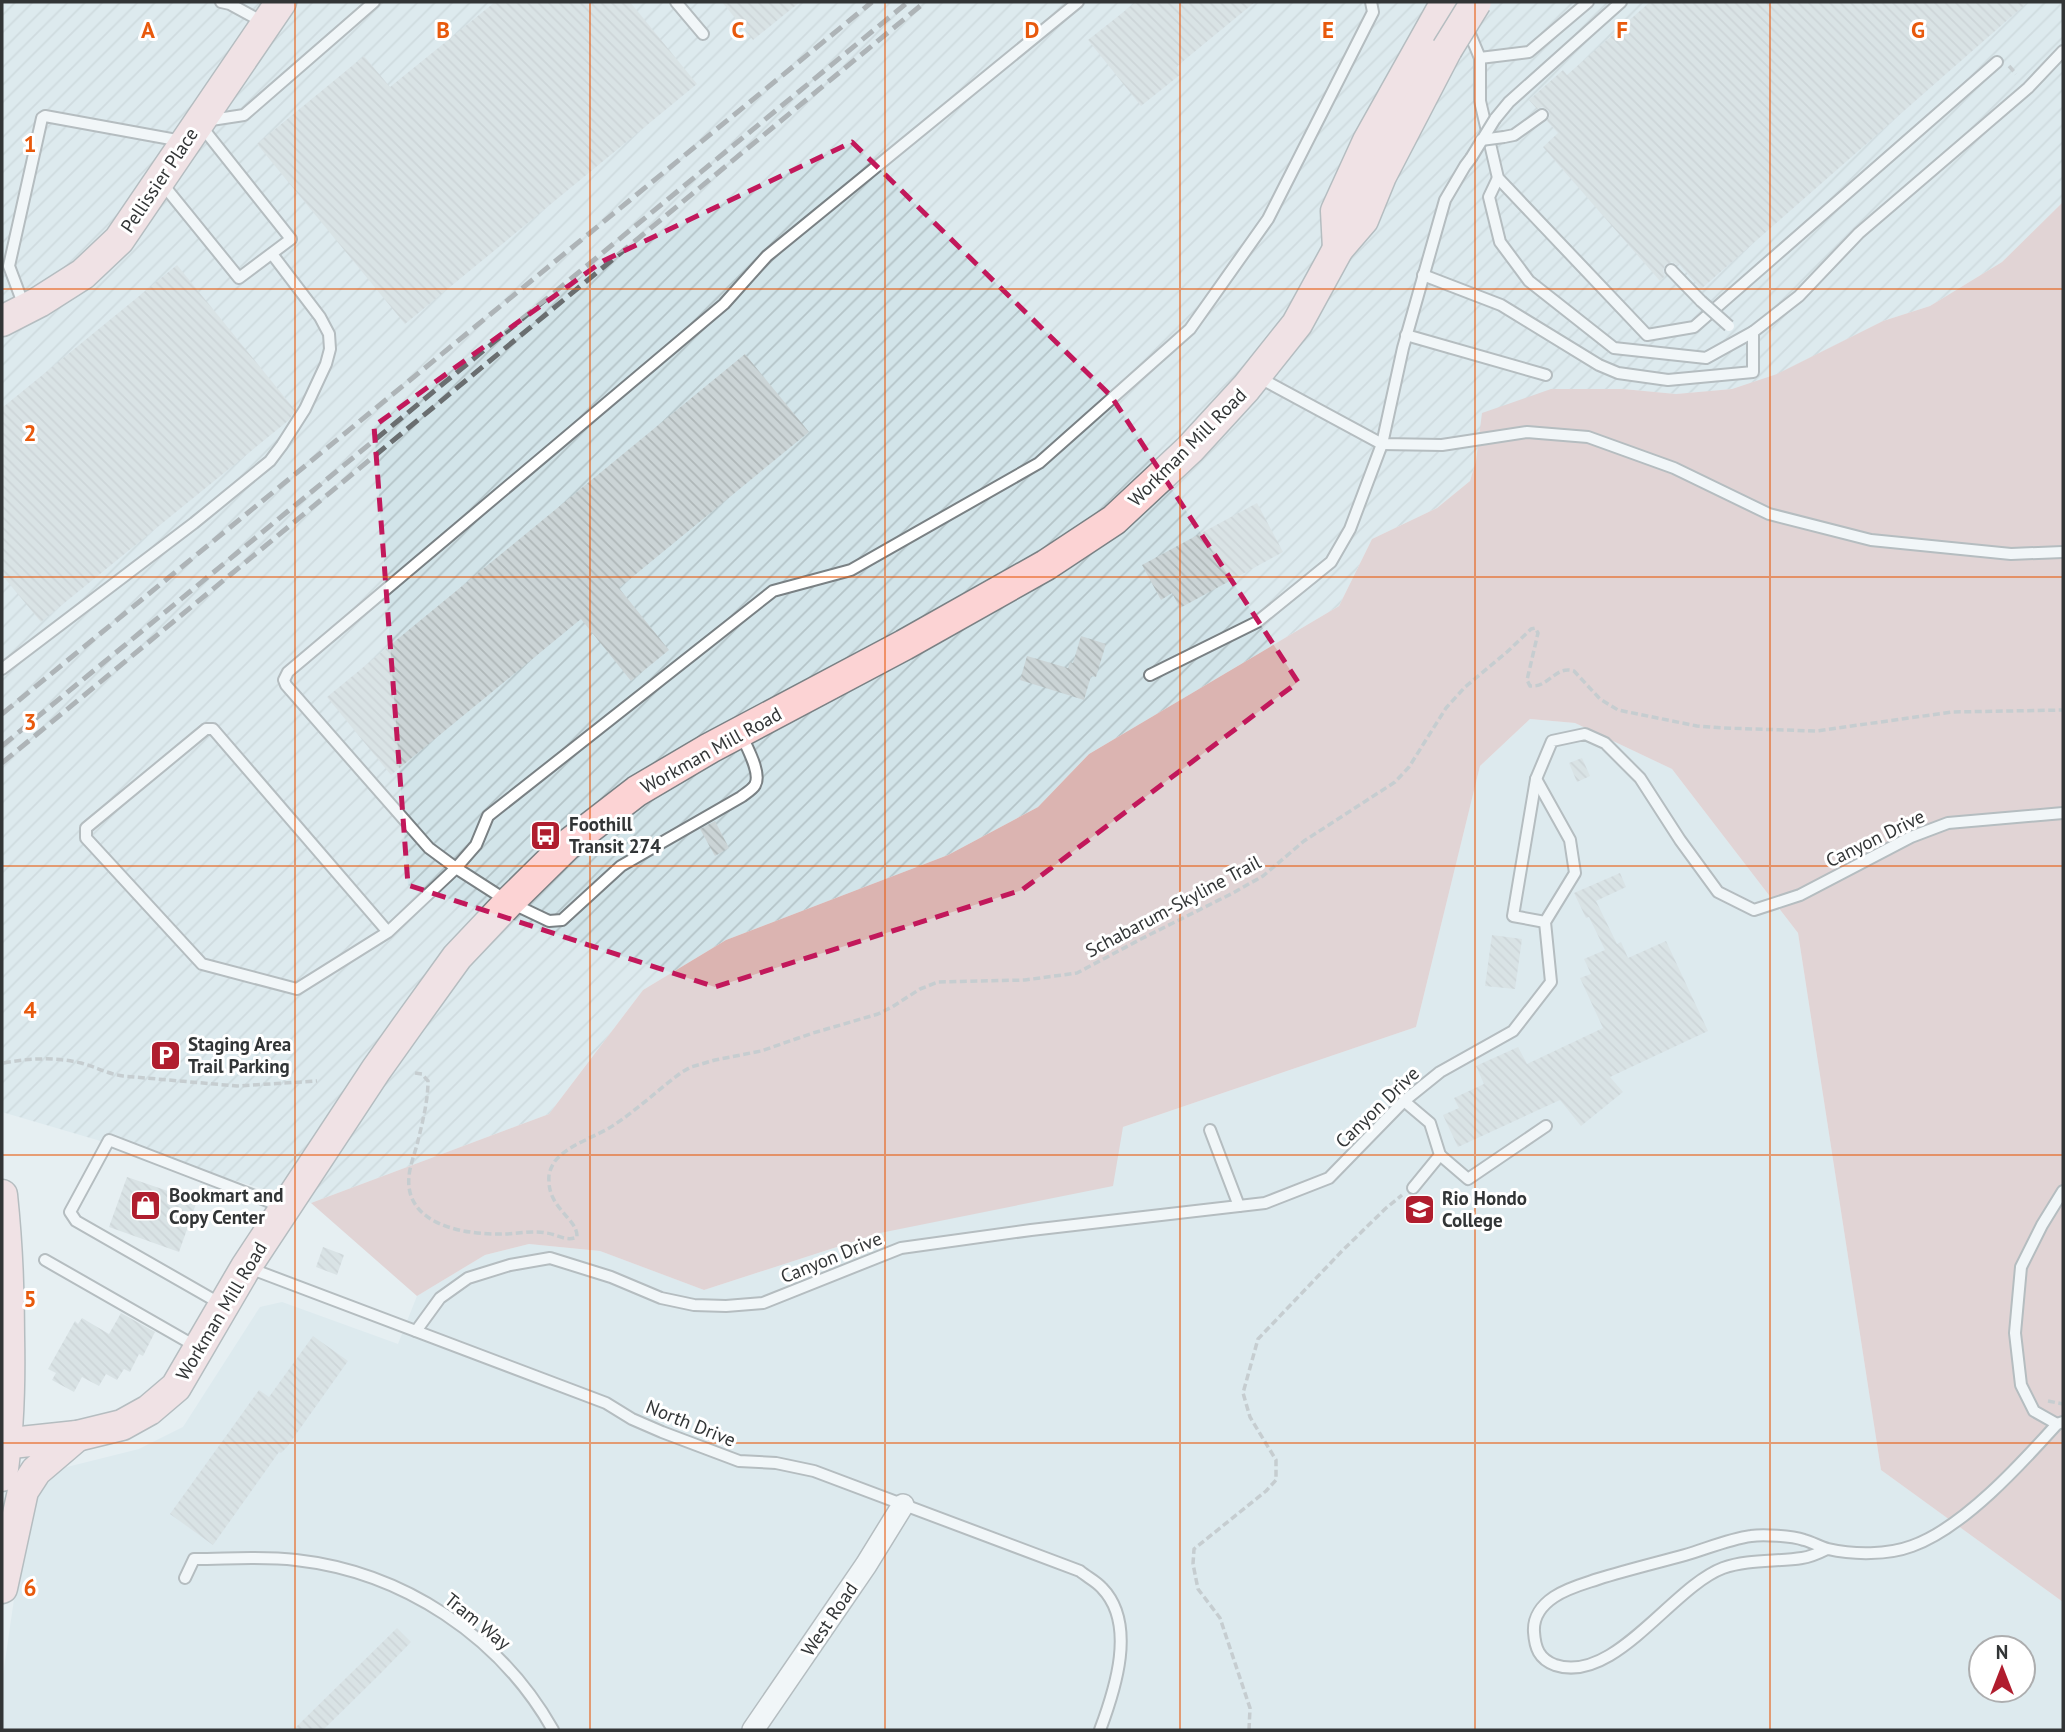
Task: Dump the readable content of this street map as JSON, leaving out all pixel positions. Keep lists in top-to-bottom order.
{
  "streets": {
    "street": ["Pellissier Place", "Workman Mill Road", "West Road"],
    "lane": ["Canyon Drive", "North Drive", "Tram Way"],
    "path": ["Schabarum-Skyline Trail"]
  },
  "crossings": [
    ["Workman Mill Road", "North Drive"],
    ["Canyon Drive", "North Drive"],
    ["North Drive", "West Road"]
  ],
  "places": {
    "bus stop": ["Foothill Transit 274"],
    "parking": ["Staging Area Trail Parking"],
    "shop": ["Bookmart and Copy Center"],
    "school or university": ["Rio Hondo College"]
  },
  "north": "top",
  "grid": {
    "columns": [
      "A",
      "B",
      "C",
      "D",
      "E",
      "F",
      "G"
    ],
    "rows": [
      "1",
      "2",
      "3",
      "4",
      "5",
      "6"
    ]
  }
}
